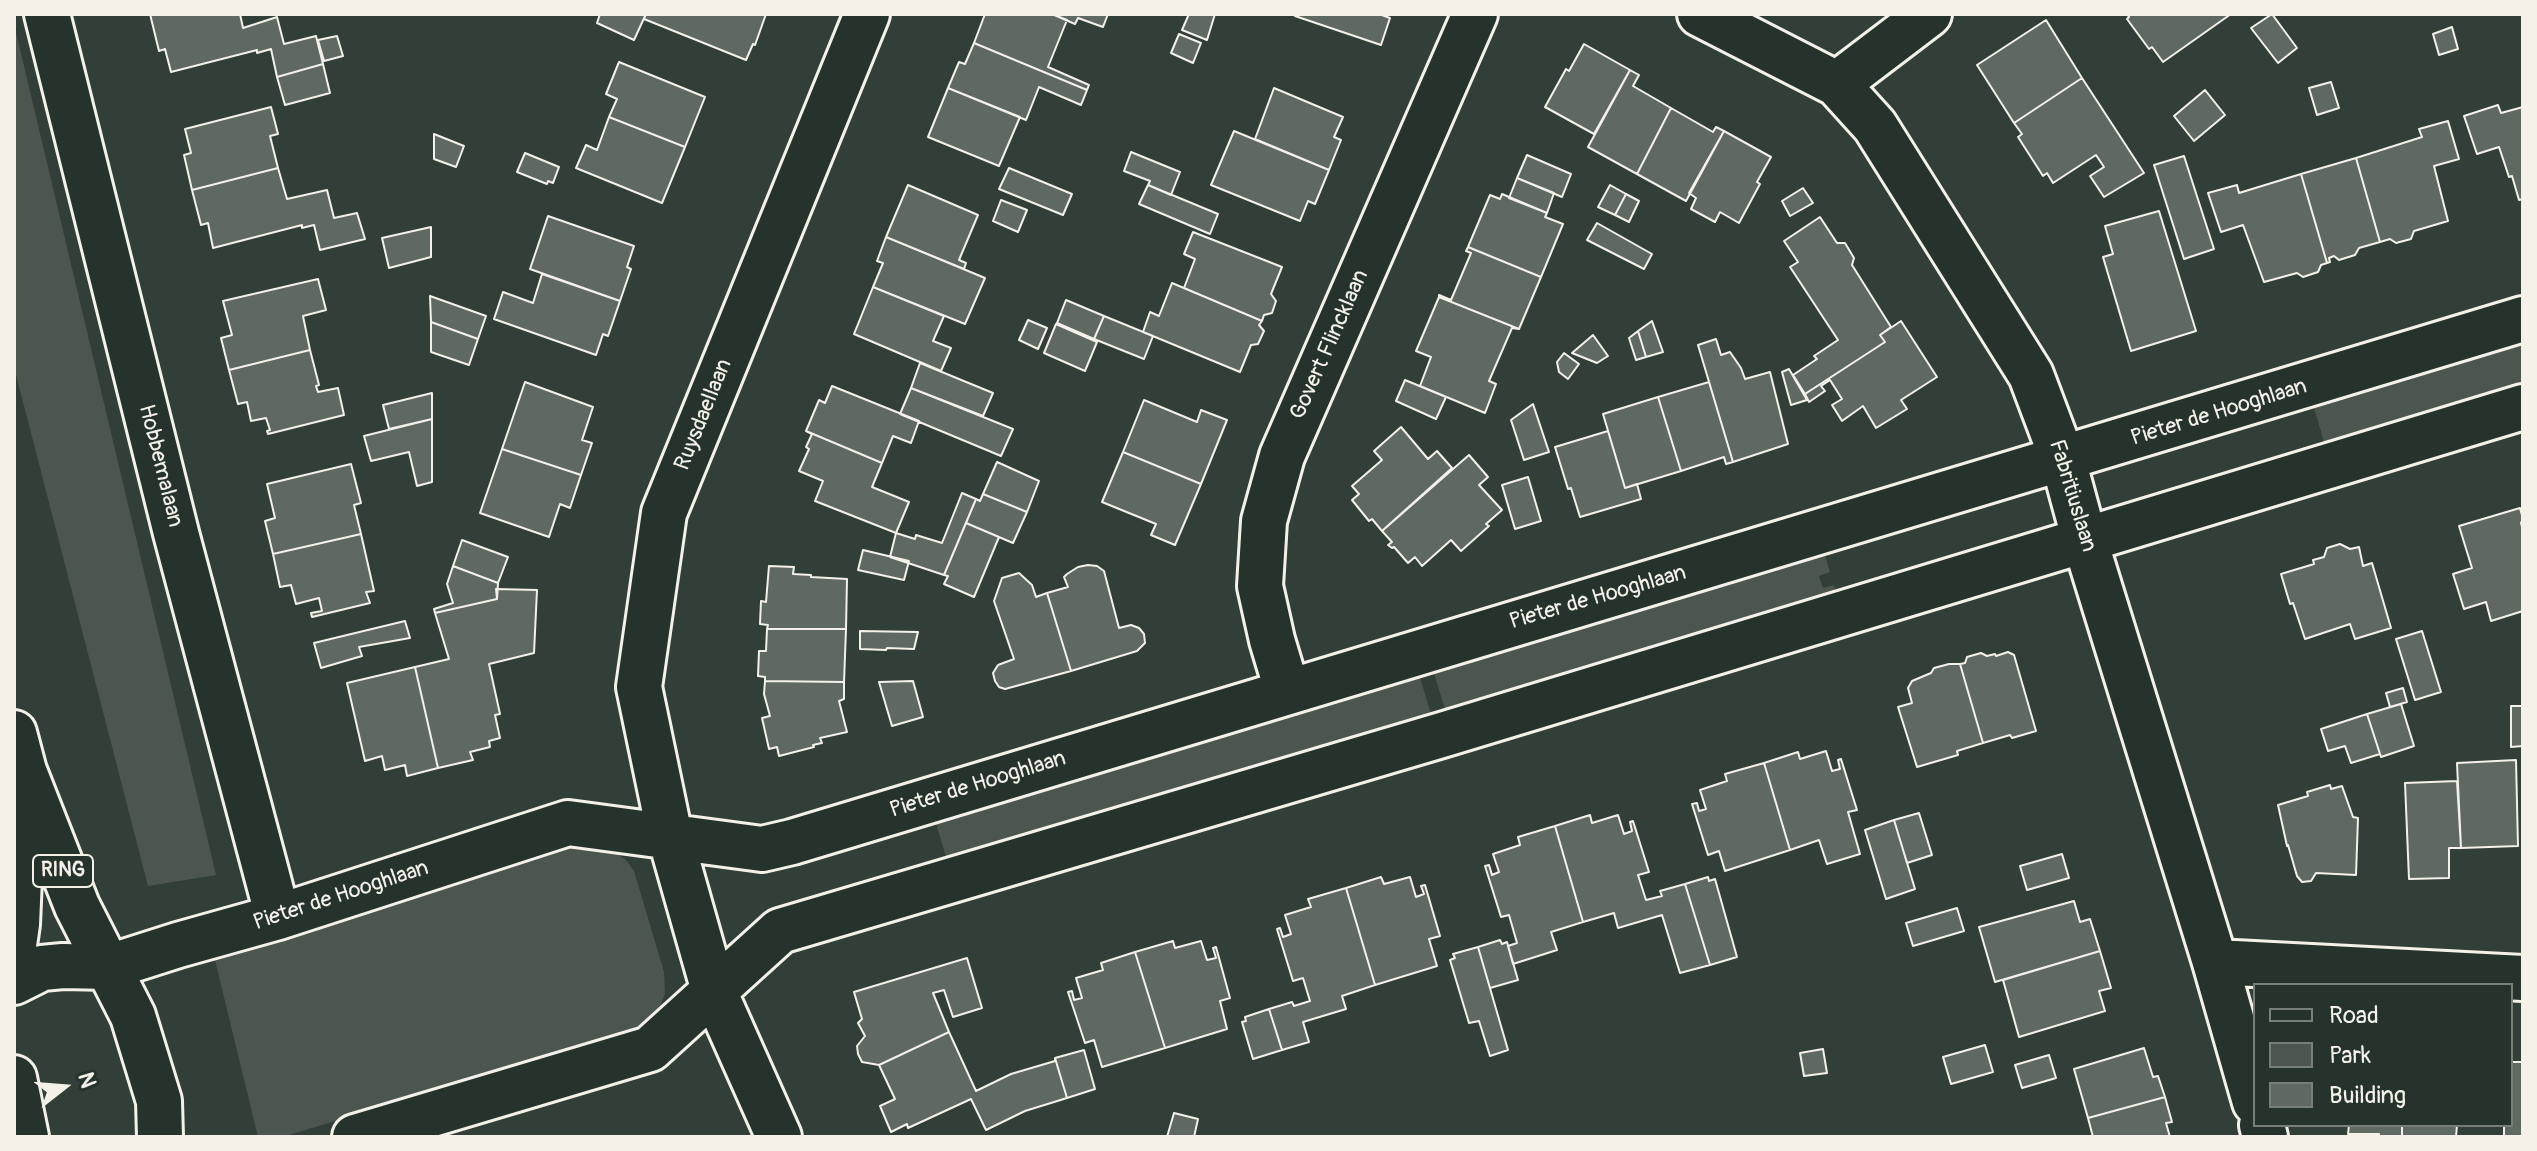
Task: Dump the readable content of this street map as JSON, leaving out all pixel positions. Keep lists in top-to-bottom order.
{
  "streets": {
    "street": [
      "Govert Flincklaan",
      "Pieter de Hooghlaan",
      "Ruysdaellaan",
      "Hobbemalaan",
      "Fabritiuslaan",
      "RING"
    ]
  },
  "crossings": [
    ["Govert Flincklaan", "Pieter de Hooghlaan"],
    ["Pieter de Hooghlaan", "Ruysdaellaan"],
    ["Pieter de Hooghlaan", "Hobbemalaan"],
    ["Pieter de Hooghlaan", "Fabritiuslaan"],
    ["Pieter de Hooghlaan", "RING"]
  ],
  "legend": ["Road", "Park", "Building"],
  "north": "right"
}
